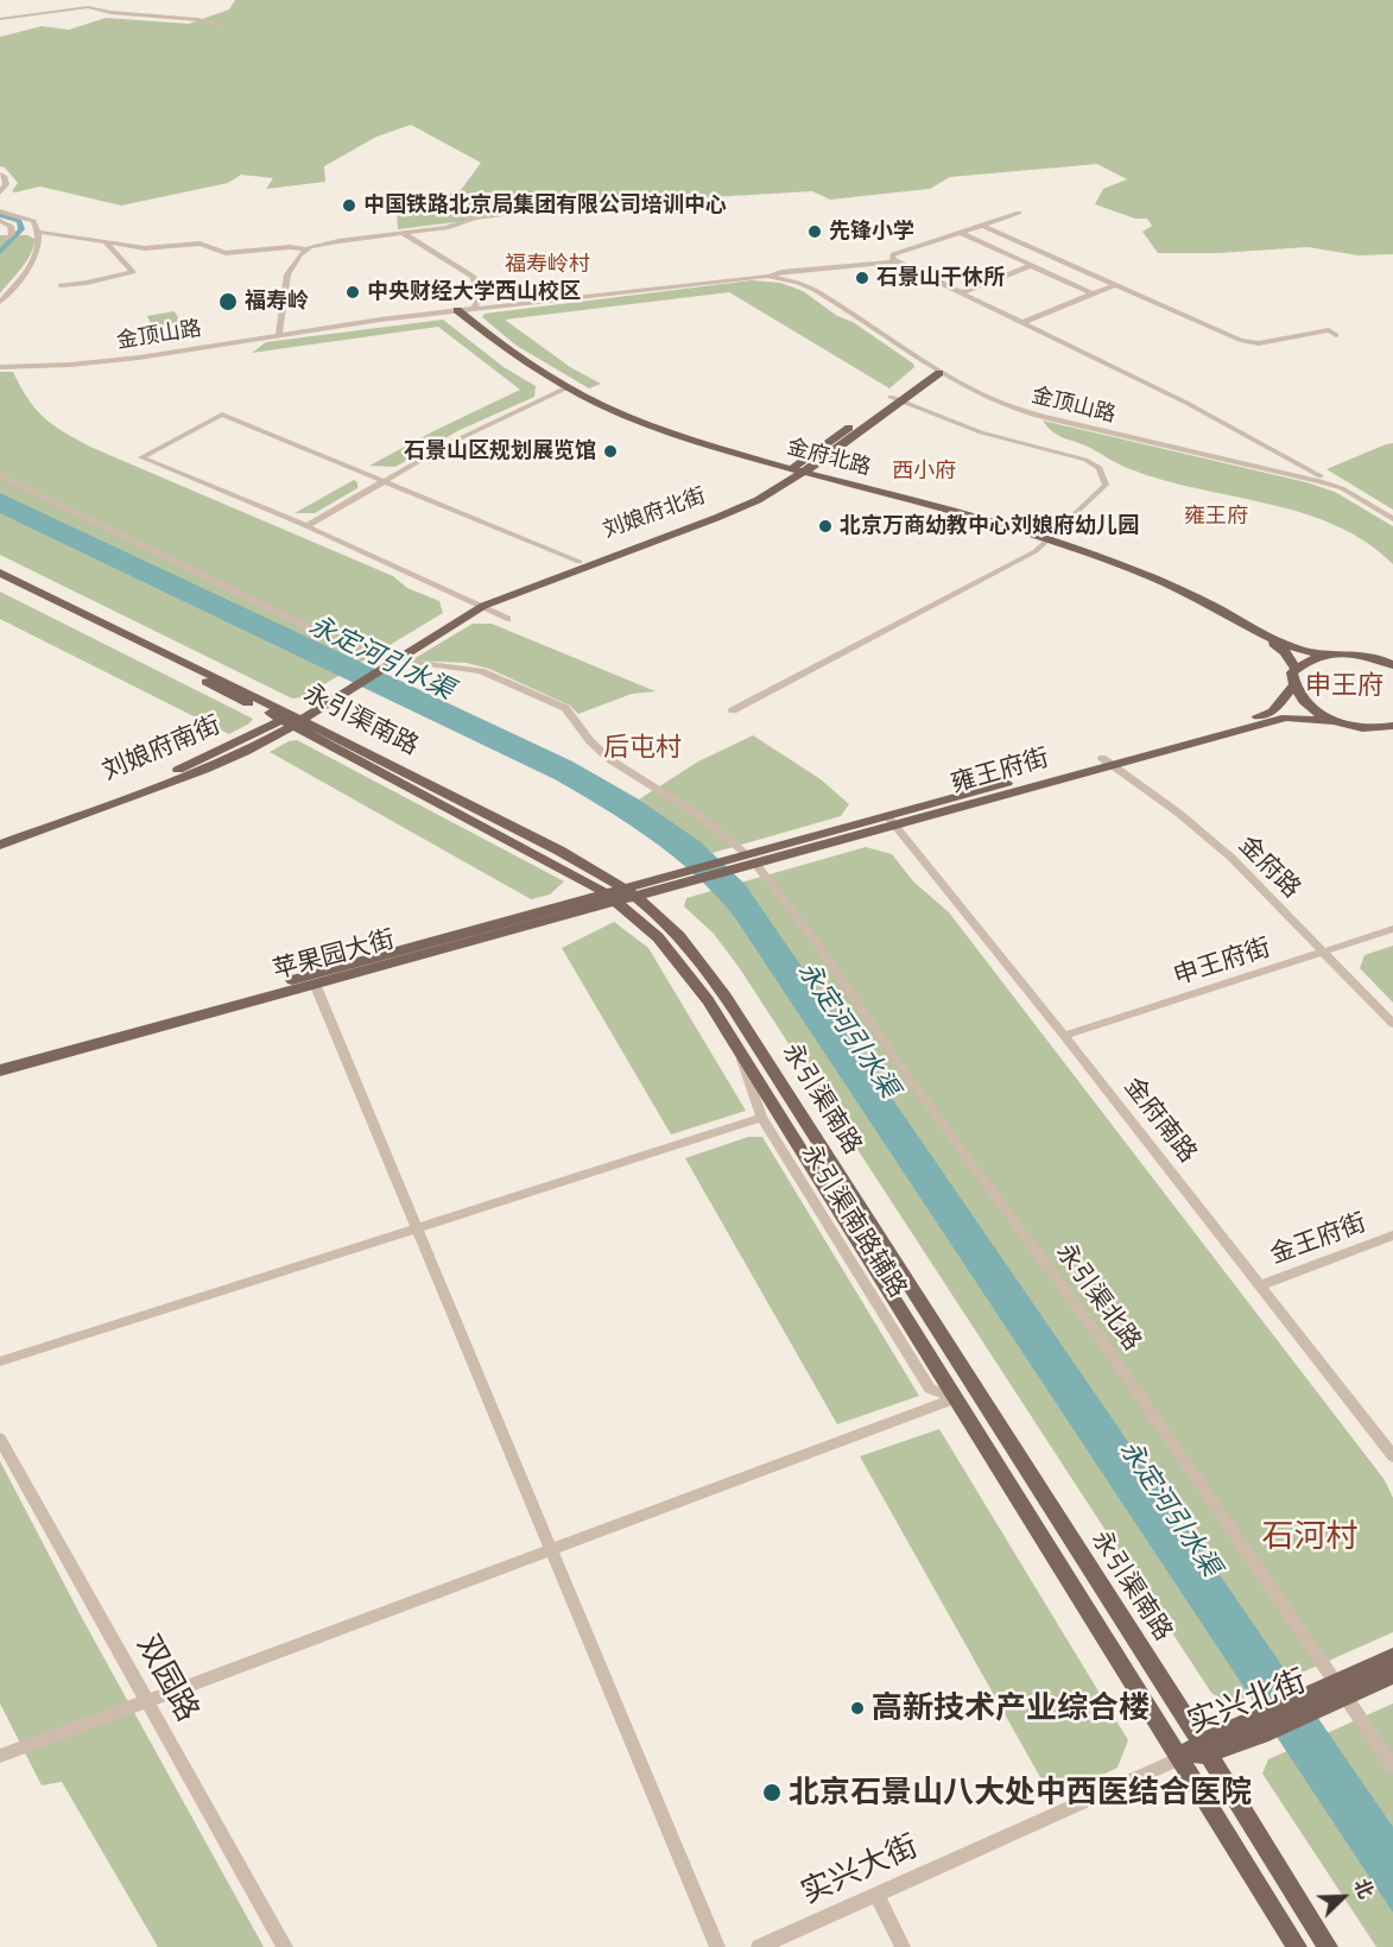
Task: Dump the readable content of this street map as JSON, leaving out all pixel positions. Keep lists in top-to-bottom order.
{
  "streets": {
    "main road": [
      "金府北路",
      "刘娘府北街",
      "永引渠南路",
      "刘娘府南街",
      "雍王府街",
      "苹果园大街",
      "实兴北街"
    ],
    "street": [
      "金顶山路",
      "金府路",
      "申王府街",
      "金府南路",
      "永引渠南路辅路",
      "金王府街",
      "永引渠北路",
      "双园路",
      "实兴大街"
    ]
  },
  "crossings": [
    ["金顶山路", "金府北路"],
    ["金顶山路", "刘娘府北街"],
    ["金府北路", "刘娘府北街"],
    ["刘娘府北街", "刘娘府南街"],
    ["刘娘府北街", "永引渠北路"],
    ["永引渠南路", "刘娘府南街"],
    ["永引渠南路", "苹果园大街"],
    ["永引渠南路", "永引渠南路辅路"],
    ["永引渠南路", "实兴北街"],
    ["永引渠南路", "实兴大街"],
    ["雍王府街", "金府路"],
    ["雍王府街", "苹果园大街"],
    ["雍王府街", "金府南路"],
    ["雍王府街", "永引渠北路"],
    ["金府路", "申王府街"],
    ["申王府街", "金府南路"],
    ["金府南路", "金王府街"],
    ["永引渠北路", "实兴北街"],
    ["实兴北街", "实兴大街"]
  ],
  "districts": [
    "福寿岭村",
    "西小府",
    "雍王府",
    "申王府",
    "后屯村",
    "石河村"
  ],
  "water": ["永定河引水渠"],
  "places": [
    "中国铁路北京局集团有限公司培训中心",
    "先锋小学",
    "石景山干休所",
    "中央财经大学西山校区",
    "福寿岭",
    "石景山区规划展览馆",
    "北京万商幼教中心刘娘府幼儿园",
    "高新技术产业综合楼",
    "北京石景山八大处中西医结合医院"
  ],
  "north": "top right"
}
